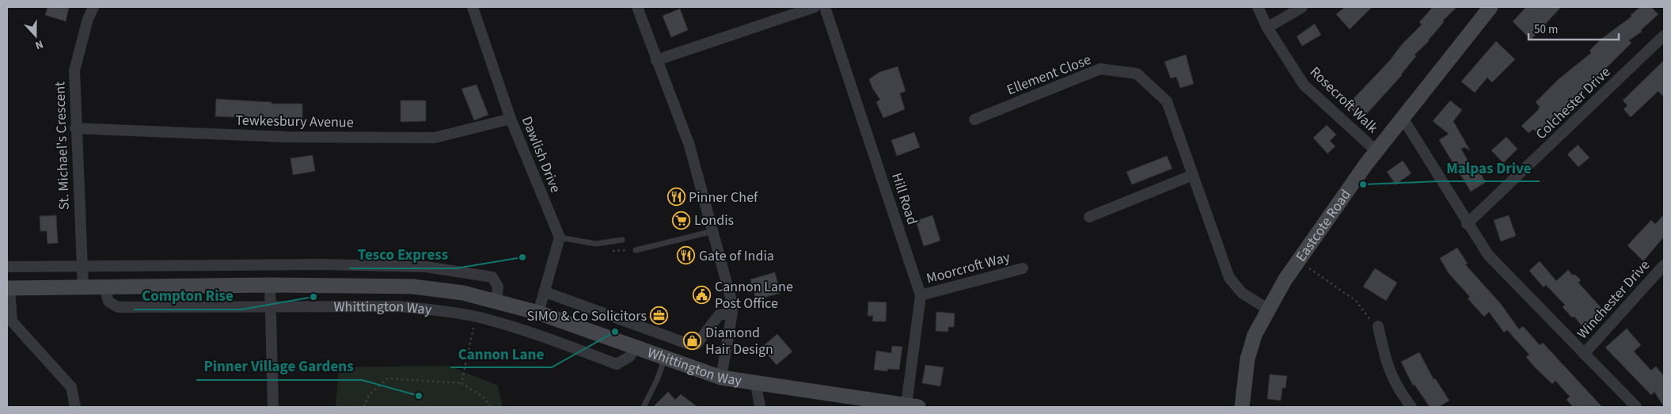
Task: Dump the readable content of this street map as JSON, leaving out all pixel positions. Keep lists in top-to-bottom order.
{
  "streets": {
    "street": [
      "Ellement Close",
      "Rosecroft Walk",
      "Colchester Drive",
      "Tewkesbury Avenue",
      "St. Michael's Crescent",
      "Dawlish Drive",
      "Hill Road",
      "Eastcote Road",
      "Moorcroft Way",
      "Winchester Drive",
      "Whittington Way"
    ]
  },
  "crossings": [
    ["Ellement Close", "Eastcote Road"],
    ["Rosecroft Walk", "Eastcote Road"],
    ["Tewkesbury Avenue", "St. Michael's Crescent"],
    ["Tewkesbury Avenue", "Dawlish Drive"],
    ["St. Michael's Crescent", "Whittington Way"],
    ["Hill Road", "Moorcroft Way"],
    ["Hill Road", "Whittington Way"]
  ],
  "places": {
    "other": [
      "Malpas Drive",
      "Tesco Express",
      "Compton Rise",
      "Cannon Lane",
      "Pinner Village Gardens"
    ],
    "restaurant": ["Pinner Chef", "Gate of India"],
    "supermarket": ["Londis"],
    "public building": ["Cannon Lane Post Office"],
    "office": ["SIMO & Co Solicitors"],
    "shop": ["Diamond Hair Design"]
  },
  "scale_bar": "50 m",
  "north": "bottom"
}
